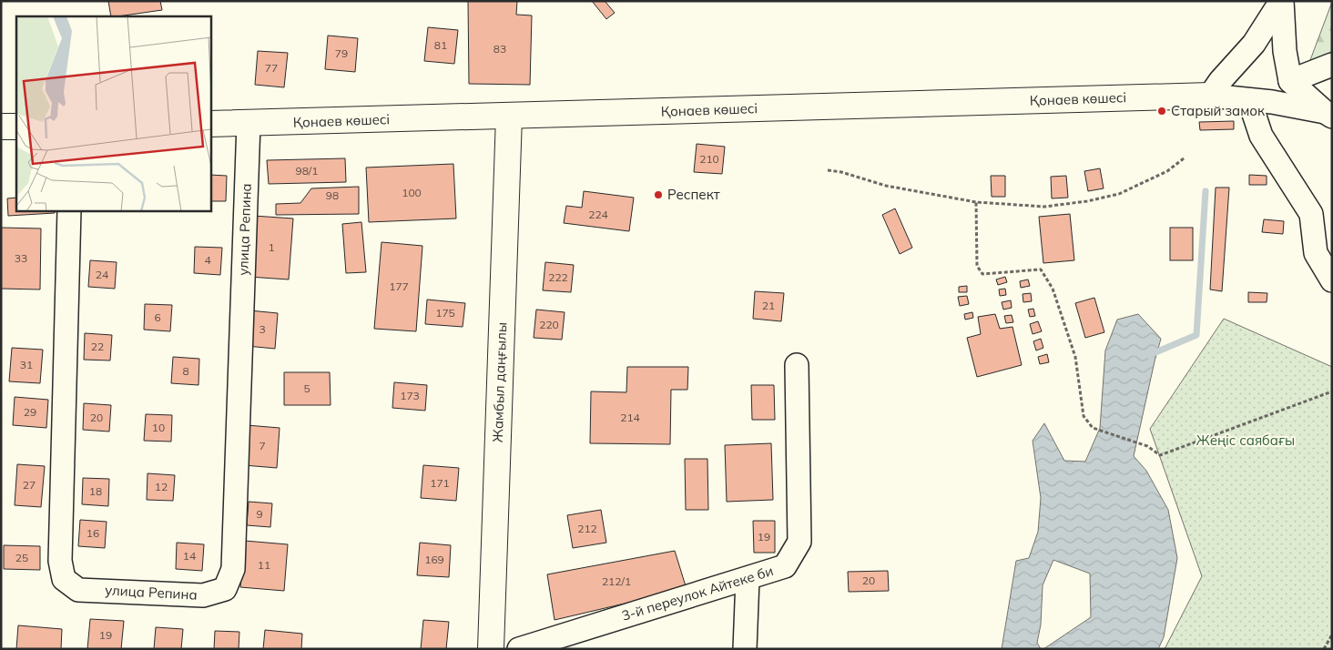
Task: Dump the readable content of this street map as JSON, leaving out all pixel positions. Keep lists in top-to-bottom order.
{
  "streets": {
    "main road": ["Қонаев көшесі", "Жамбыл даңғылы"],
    "street": ["улица Репина", "3-й переулок Айтеке би"]
  },
  "crossings": [
    ["Қонаев көшесі", "улица Репина"],
    ["Қонаев көшесі", "Жамбыл даңғылы"]
  ],
  "parks": ["Жеңіс саябағы"],
  "places": ["Старый замок", "Респект"],
  "house_numbers": [
    "81",
    "83",
    "79",
    "77",
    "210",
    "98/1",
    "100",
    "98",
    "224",
    "1",
    "33",
    "4",
    "24",
    "222",
    "177",
    "21",
    "175",
    "6",
    "220",
    "3",
    "22",
    "31",
    "8",
    "5",
    "173",
    "29",
    "20",
    "214",
    "10",
    "7",
    "171",
    "27",
    "12",
    "18",
    "9",
    "212",
    "16",
    "19",
    "14",
    "25",
    "169",
    "11",
    "20",
    "212/1",
    "19"
  ]
}
